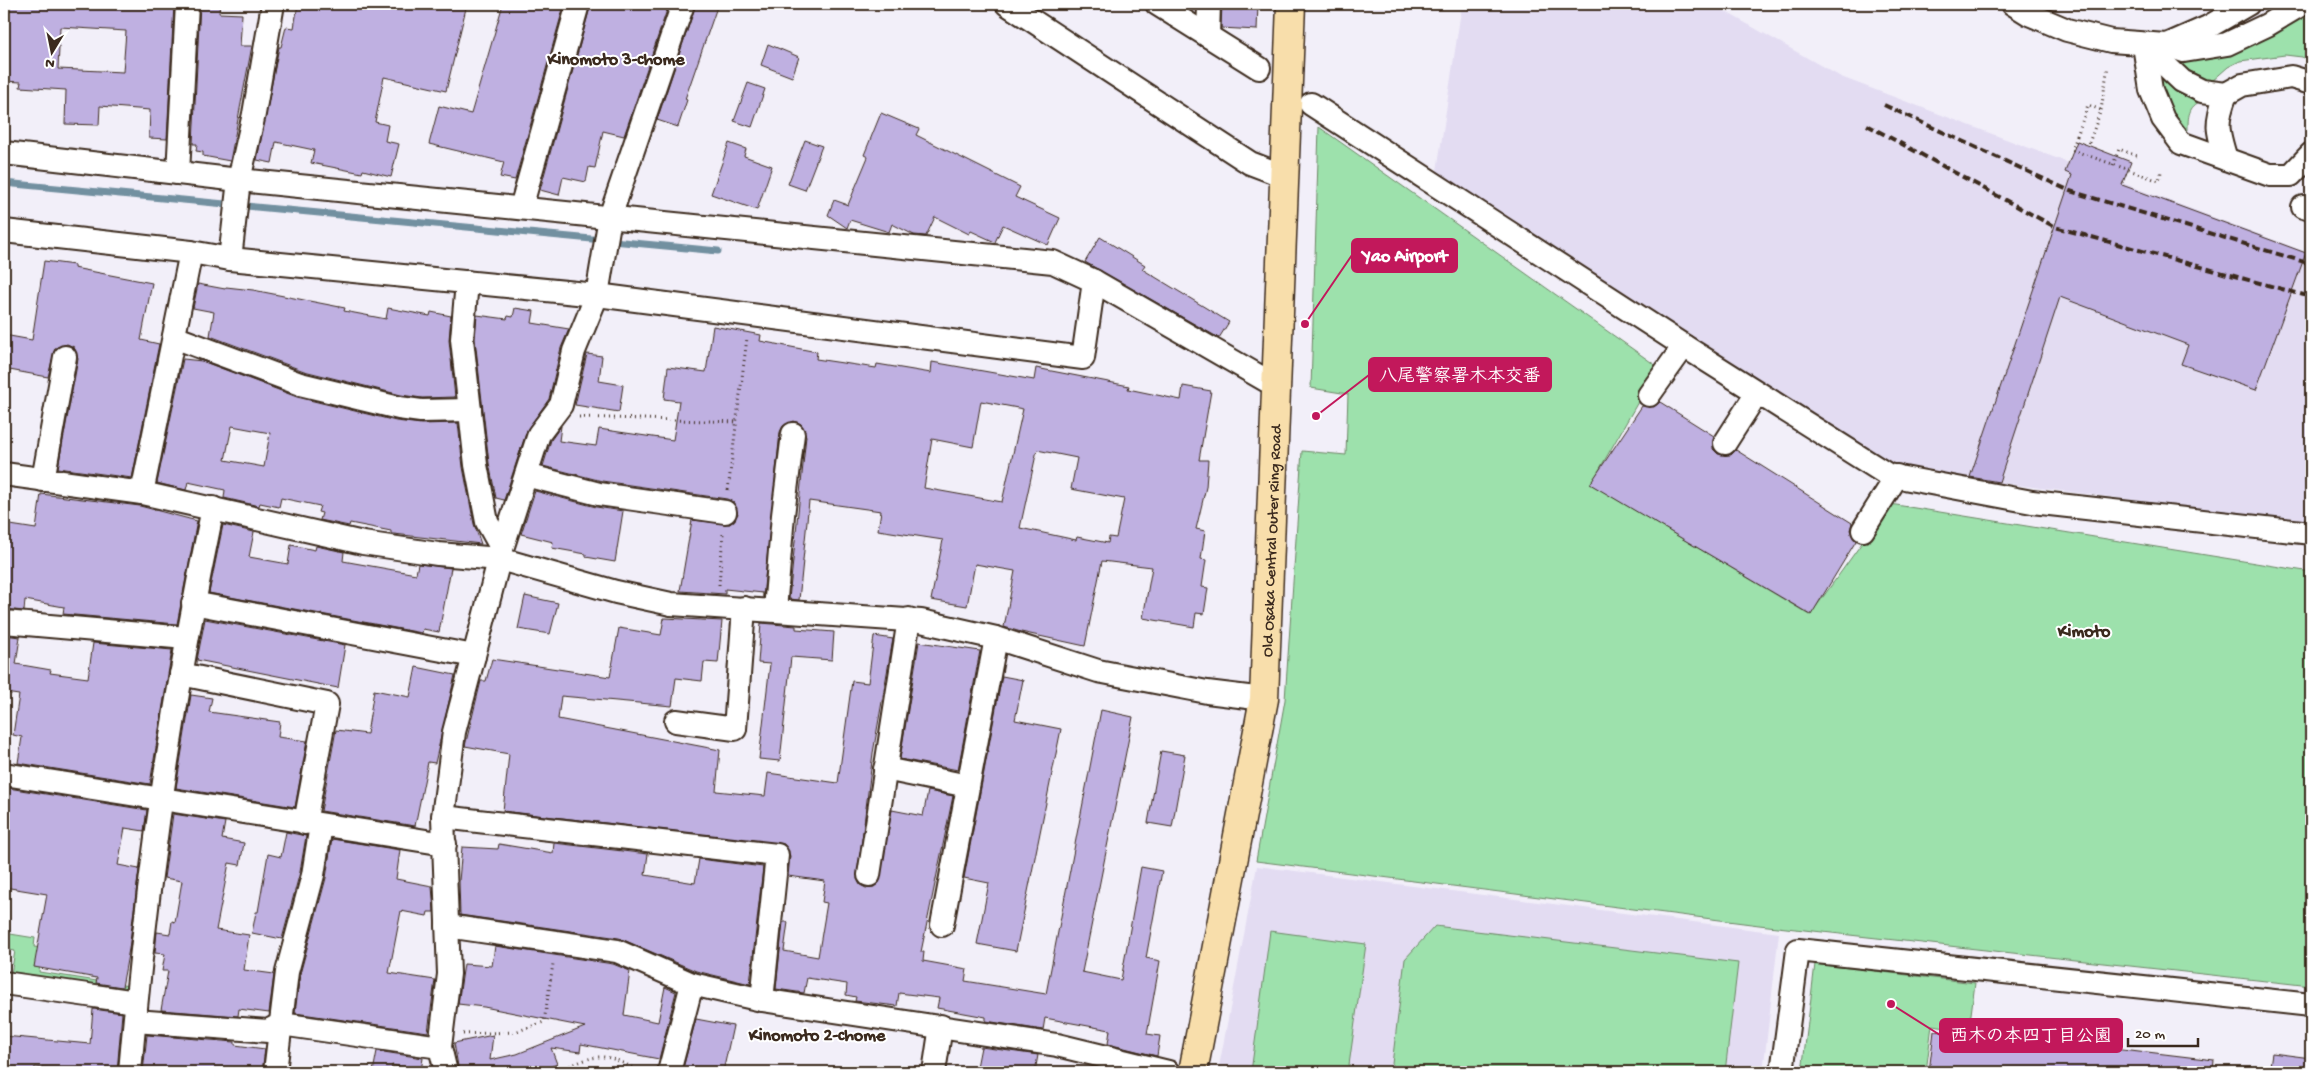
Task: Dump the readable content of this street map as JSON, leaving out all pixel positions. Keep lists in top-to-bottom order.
{
  "streets": {
    "main road": ["Old Osaka Central Outer Ring Road"]
  },
  "districts": ["Kinomoto 3-chome", "Kimoto", "Kinomoto 2-chome"],
  "places": ["Yao Airport", "八尾警察署木本交番", "西木の本四丁目公園"],
  "scale_bar": "20 m",
  "north": "bottom"
}
